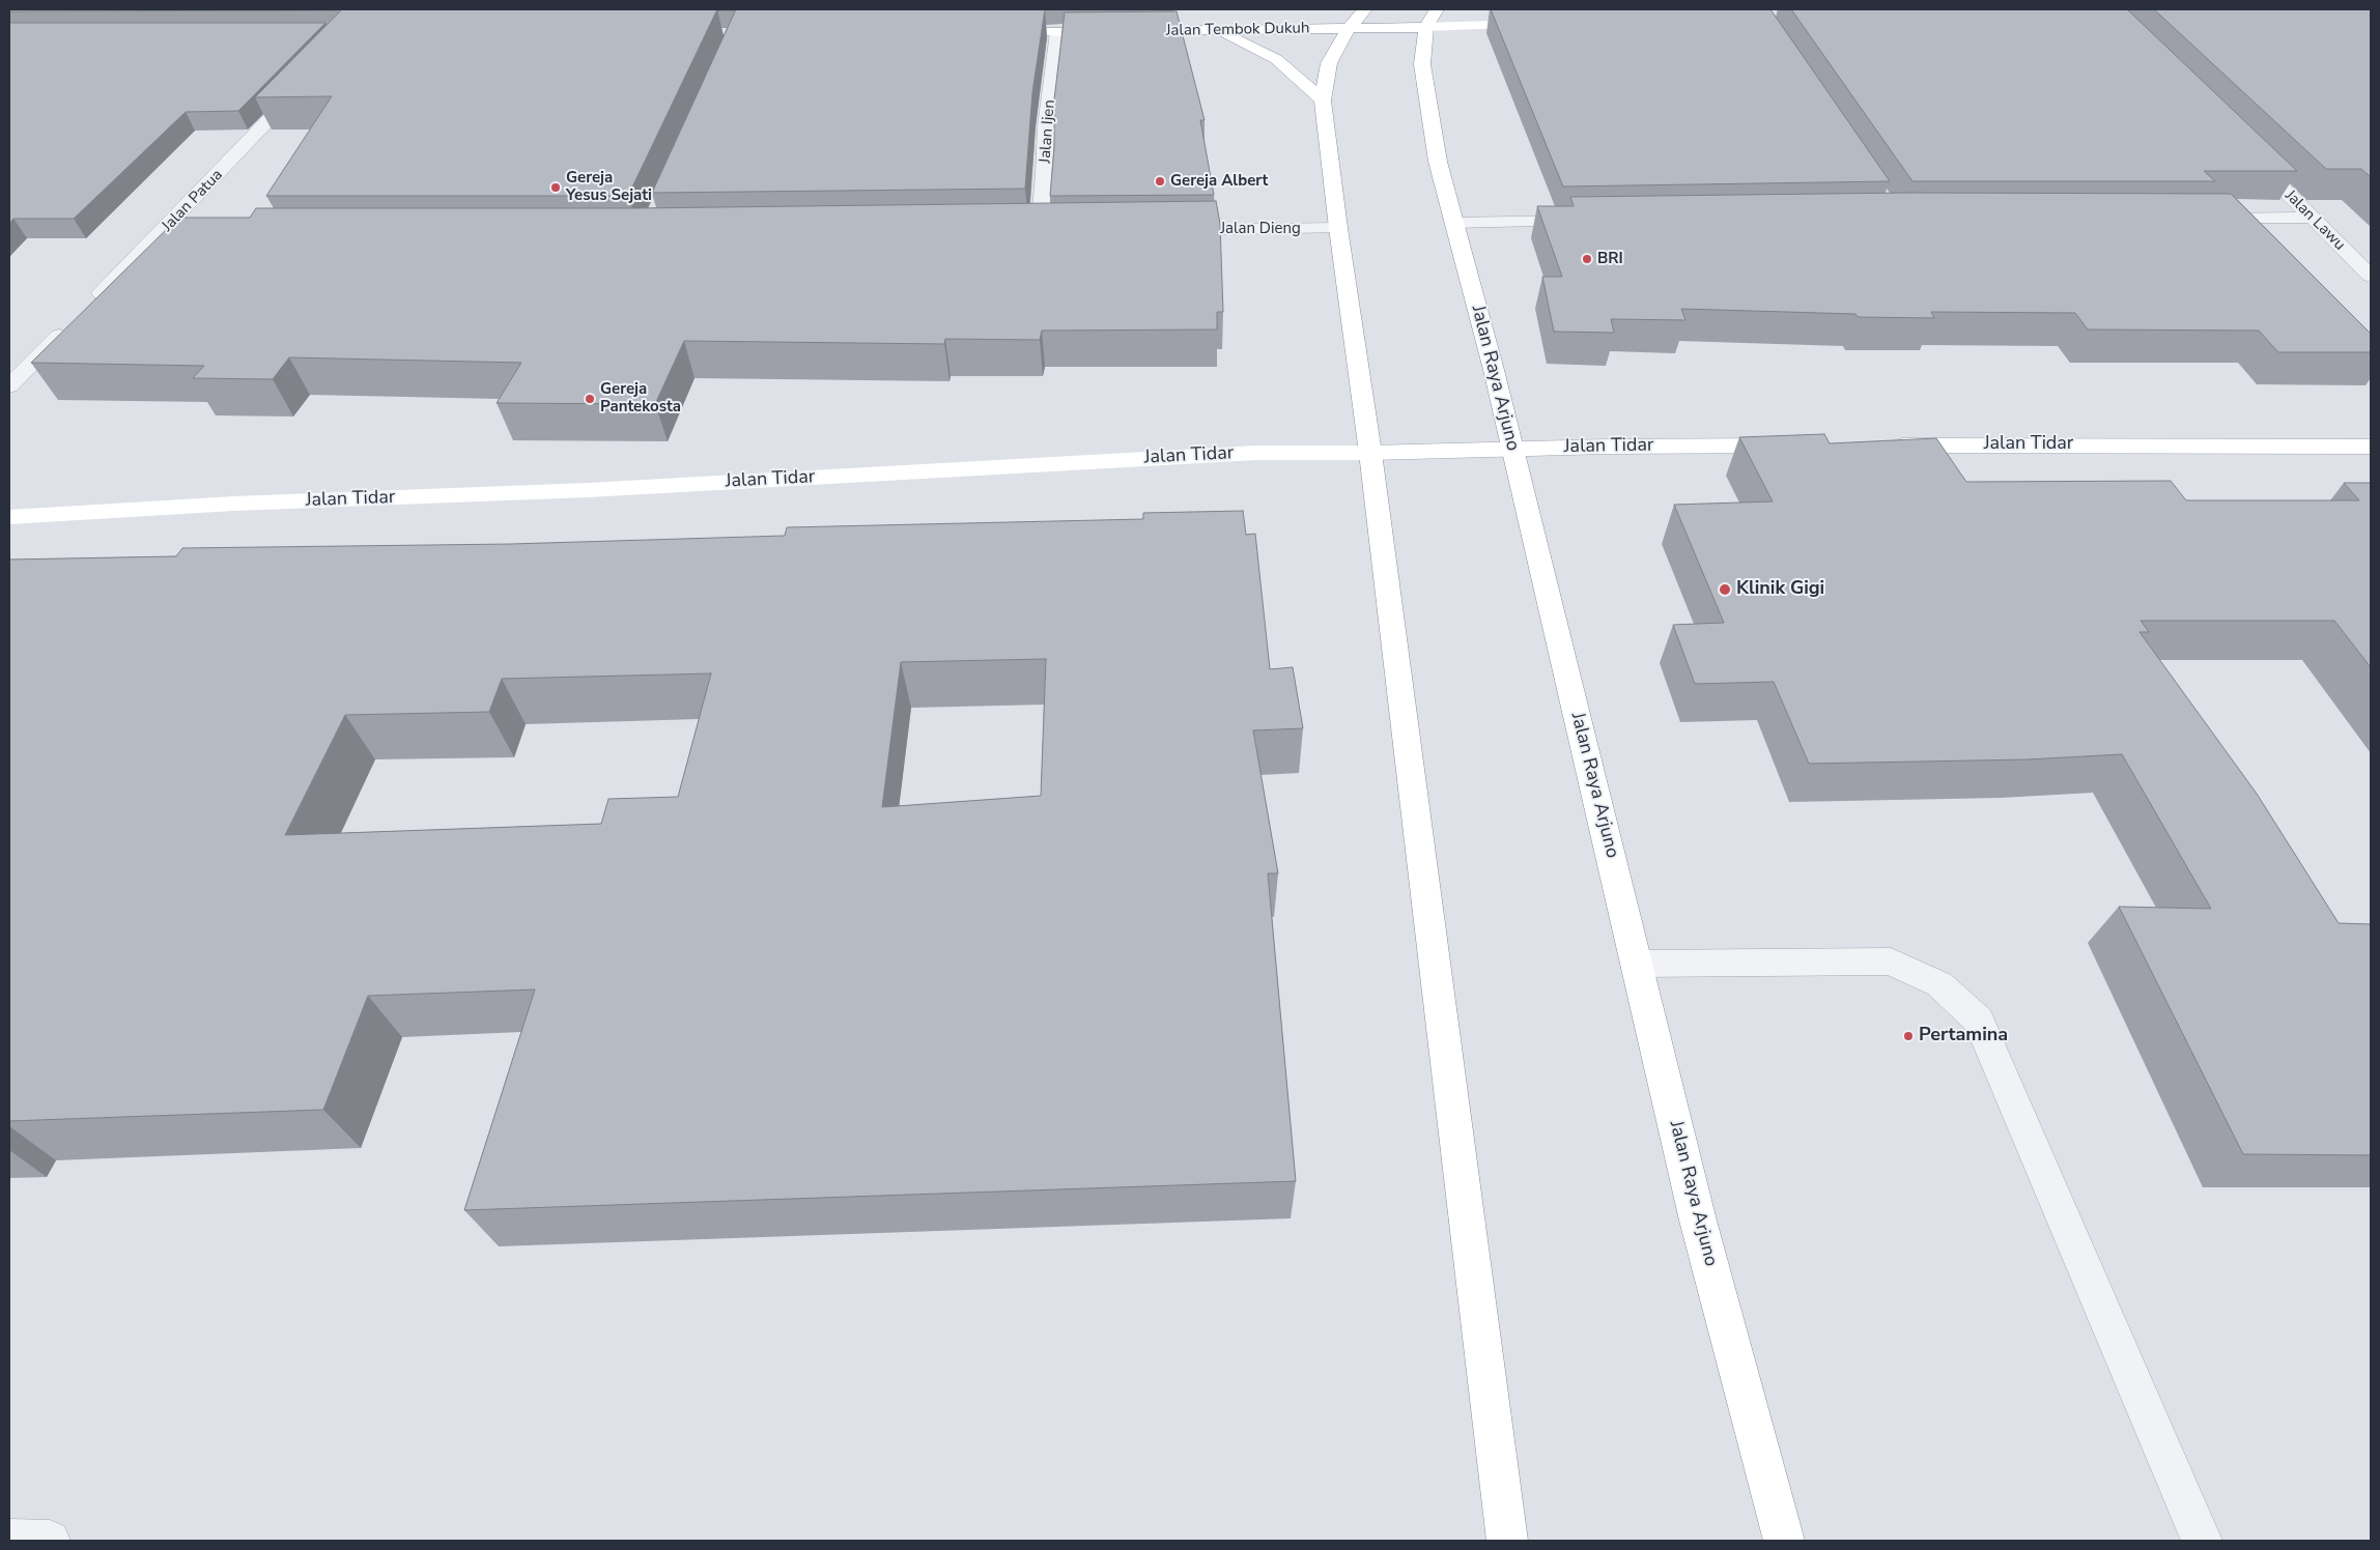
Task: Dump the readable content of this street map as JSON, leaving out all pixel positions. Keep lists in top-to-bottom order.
{
  "streets": {
    "main road": ["Jalan Tembok Dukuh", "Jalan Raya Arjuno", "Jalan Tidar"],
    "street": [
      "Jalan Ijen",
      "Jalan Patua",
      "Jalan Lawu",
      "Jalan Dieng"
    ]
  },
  "crossings": [
    ["Jalan Tembok Dukuh", "Jalan Ijen"],
    ["Jalan Tembok Dukuh", "Jalan Raya Arjuno"],
    ["Jalan Raya Arjuno", "Jalan Tidar"]
  ],
  "places": [
    "Gereja Albert",
    "Gereja Yesus Sejati",
    "BRI",
    "Gereja Pantekosta",
    "Klinik Gigi",
    "Pertamina"
  ]
}
